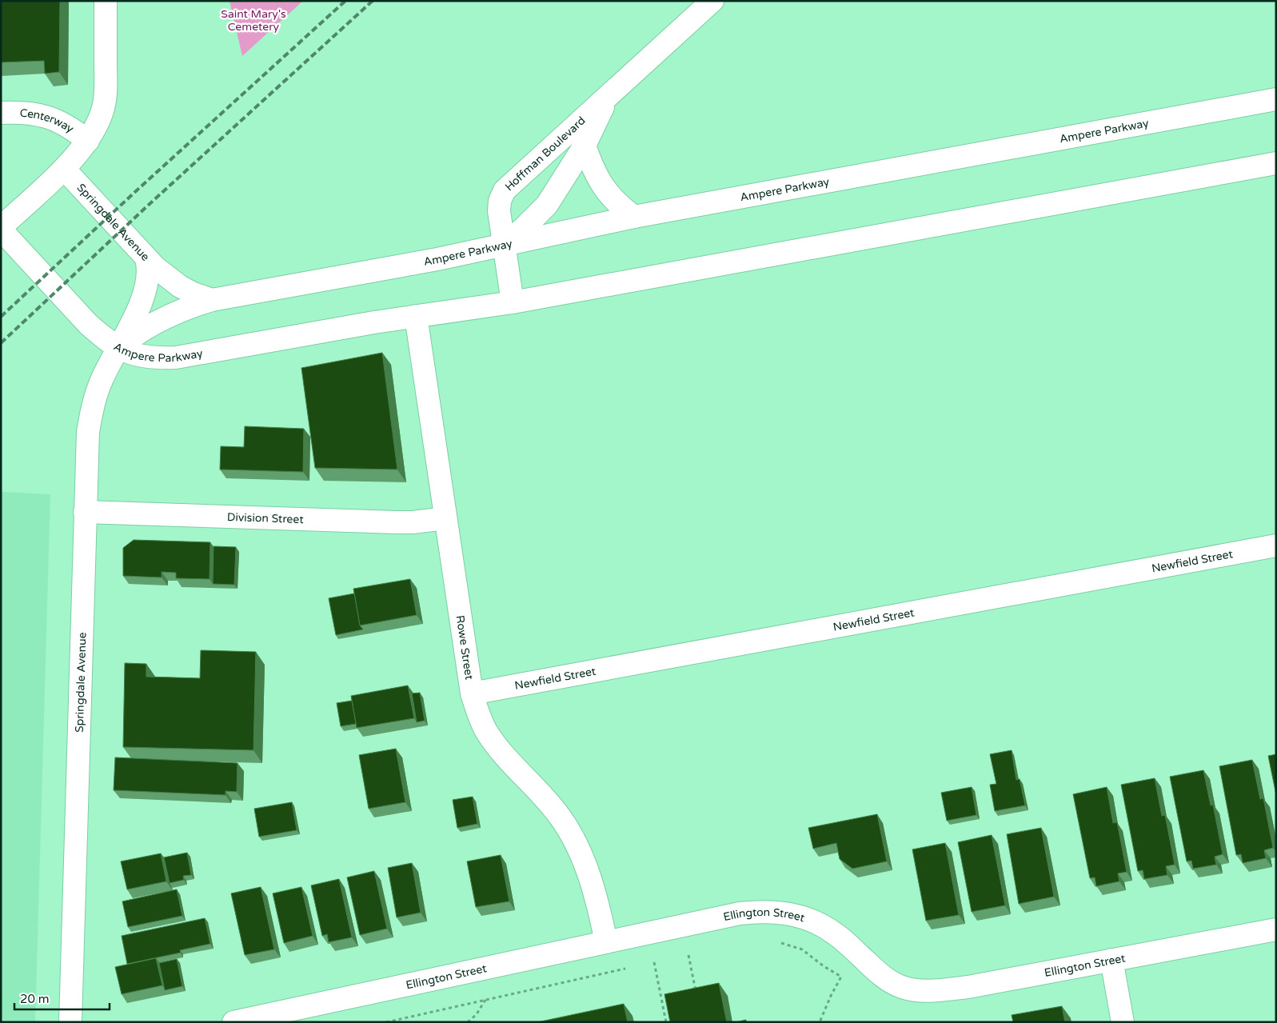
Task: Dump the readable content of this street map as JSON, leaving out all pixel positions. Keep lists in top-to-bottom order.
{
  "streets": {
    "street": [
      "Centerway",
      "Ampere Parkway",
      "Hoffman Boulevard",
      "Springdale Avenue",
      "Division Street",
      "Newfield Street",
      "Rowe Street",
      "Ellington Street"
    ]
  },
  "crossings": [
    ["Ampere Parkway", "Hoffman Boulevard"],
    ["Ampere Parkway", "Springdale Avenue"],
    ["Ampere Parkway", "Rowe Street"],
    ["Springdale Avenue", "Division Street"],
    ["Division Street", "Rowe Street"],
    ["Newfield Street", "Rowe Street"],
    ["Rowe Street", "Ellington Street"]
  ],
  "parks": ["Saint Mary's Cemetery"],
  "scale_bar": "20 m"
}
